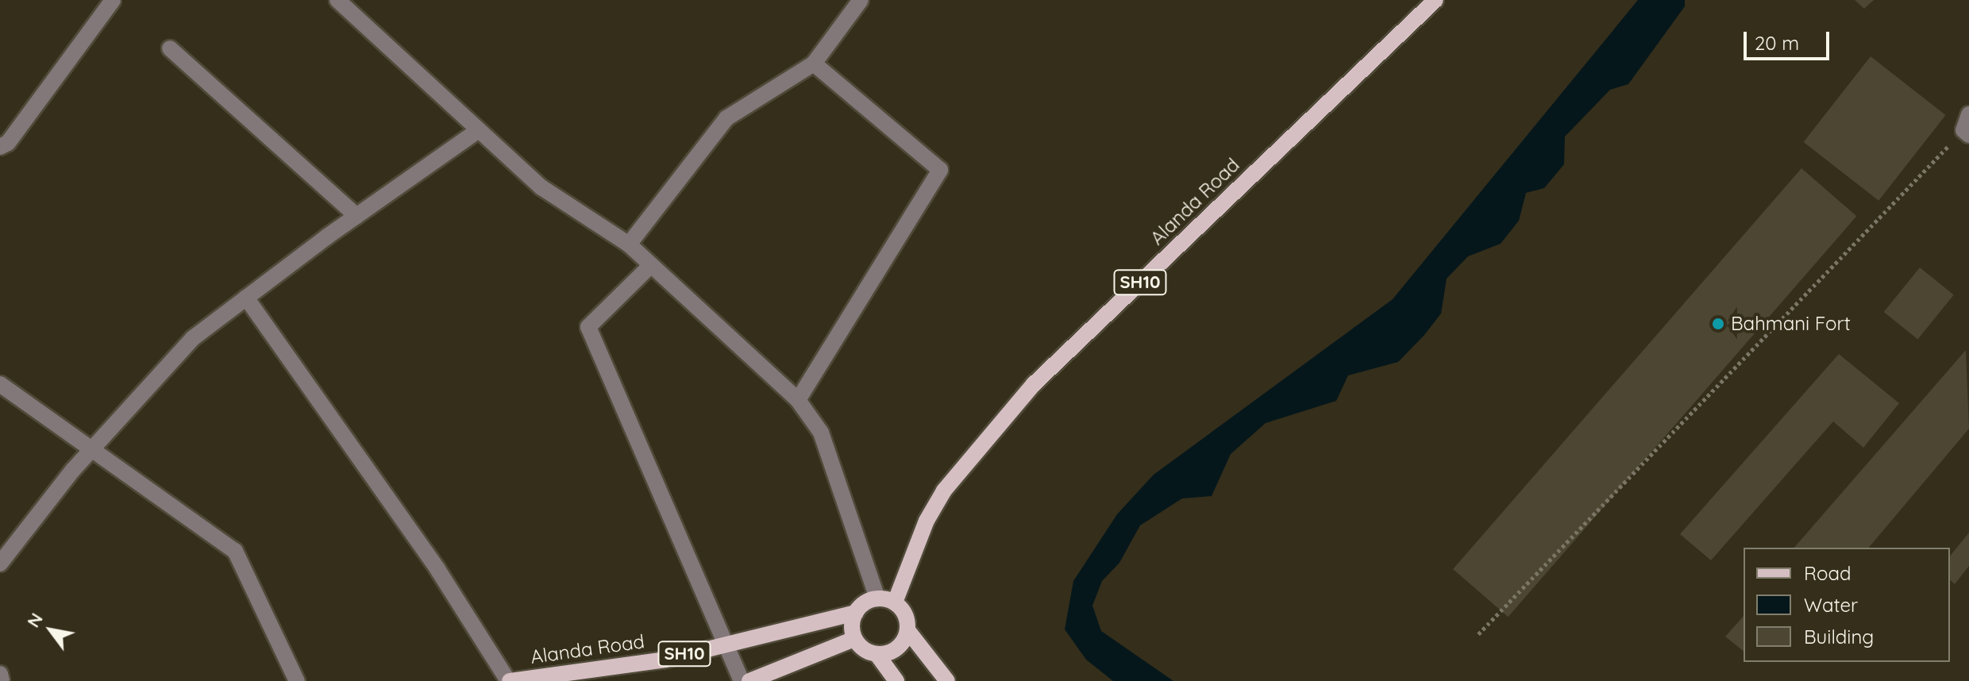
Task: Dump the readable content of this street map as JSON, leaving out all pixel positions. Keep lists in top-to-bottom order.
{
  "streets": {
    "main road": ["Alanda Road", "SH10"]
  },
  "places": ["Bahmani Fort"],
  "legend": ["Road", "Water", "Building"],
  "scale_bar": "20 m",
  "north": "top left"
}
